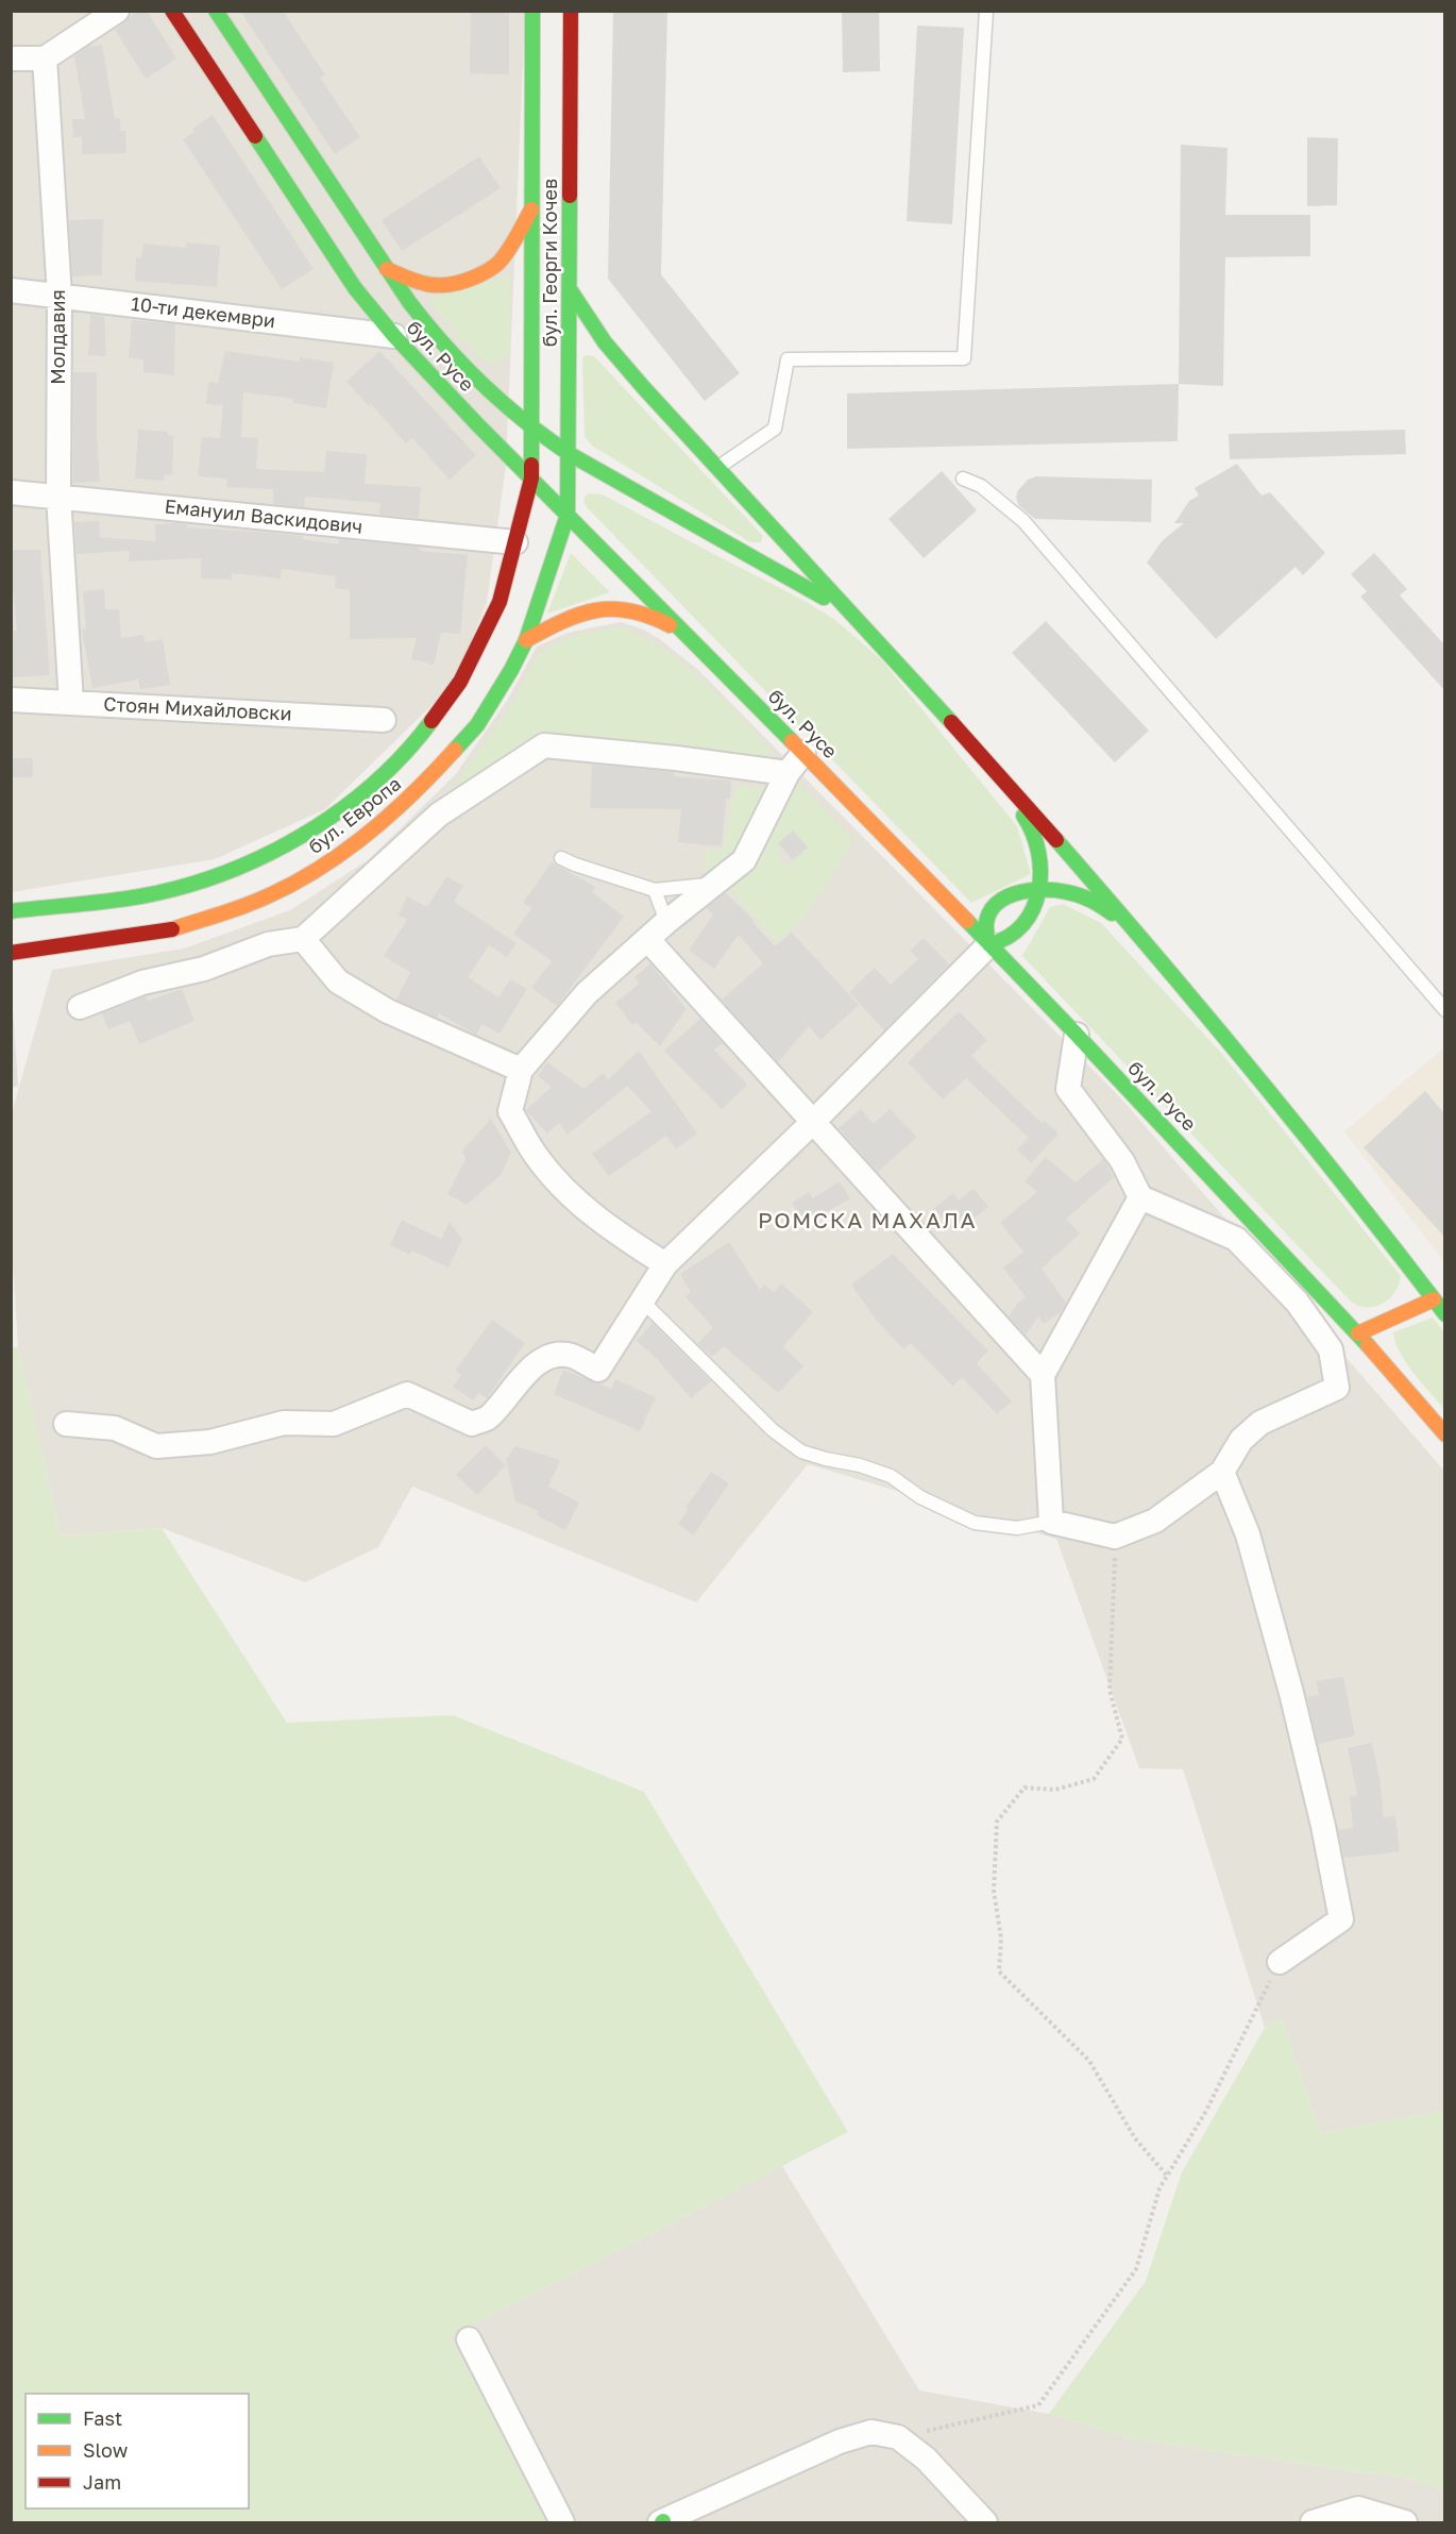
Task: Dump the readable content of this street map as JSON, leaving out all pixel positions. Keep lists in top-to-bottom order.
{
  "streets": {
    "main road": ["бул. Георги Кочев", "бул. Русе", "бул. Европа"],
    "street": [
      "10-ти декември",
      "Молдавия",
      "Емануил Васкидович",
      "Стоян Михайловски"
    ]
  },
  "crossings": [
    ["бул. Георги Кочев", "бул. Русе"],
    ["бул. Георги Кочев", "бул. Европа"],
    ["10-ти декември", "Молдавия"],
    ["10-ти декември", "бул. Русе"],
    ["Молдавия", "Емануил Васкидович"],
    ["Молдавия", "Стоян Михайловски"],
    ["бул. Русе", "бул. Европа"],
    ["Емануил Васкидович", "бул. Европа"]
  ],
  "districts": ["РОМСКА МАХАЛА"],
  "legend": ["Fast", "Slow", "Jam"]
}
